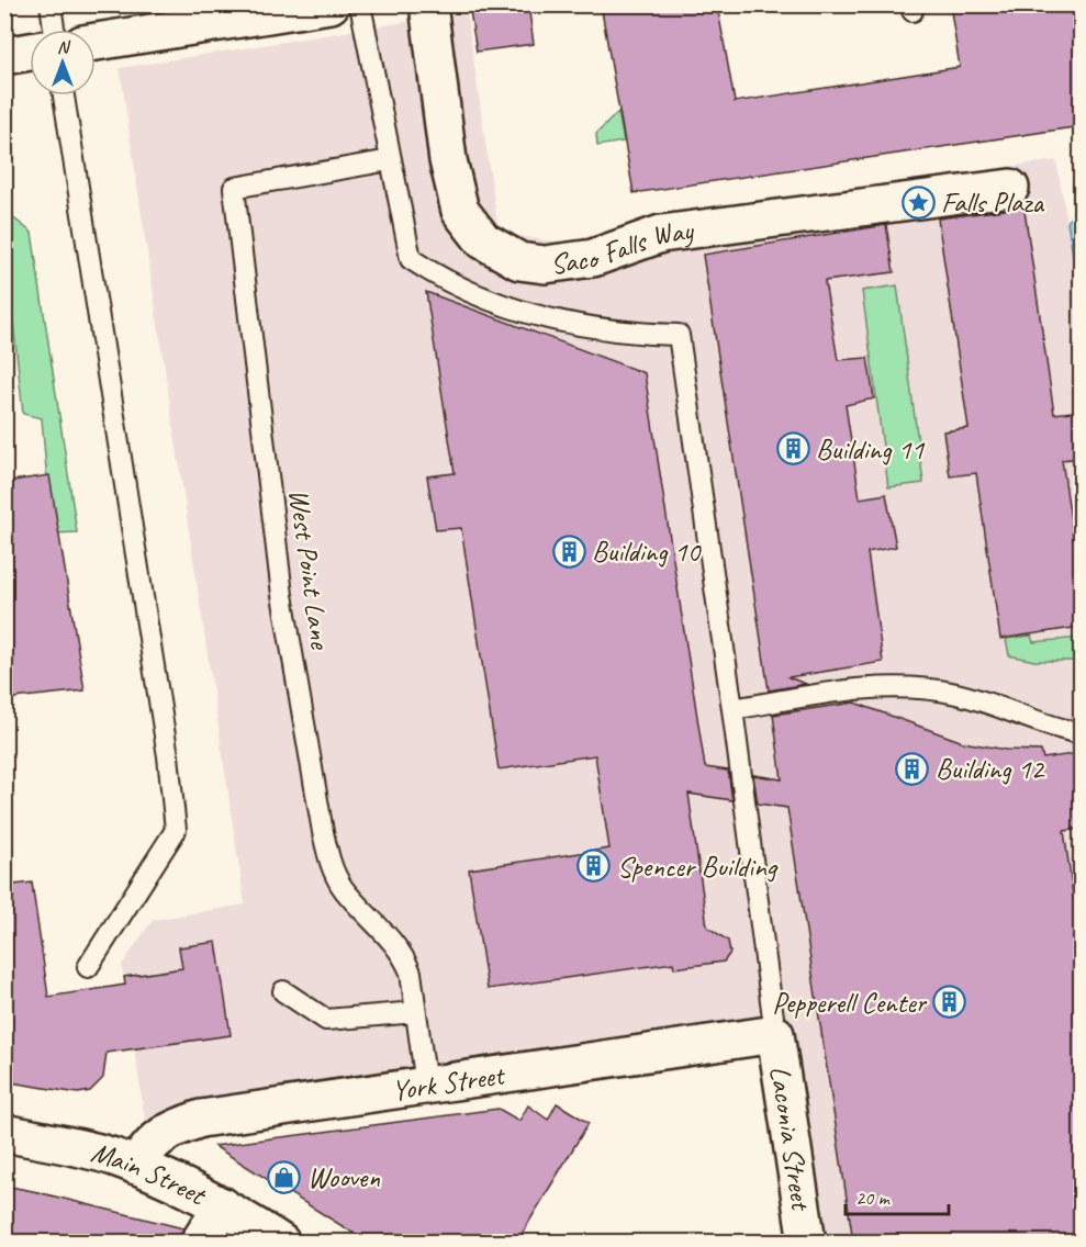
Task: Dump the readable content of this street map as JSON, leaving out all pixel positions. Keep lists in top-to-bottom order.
{
  "streets": {
    "street": [
      "Saco Falls Way",
      "York Street",
      "Laconia Street",
      "Main Street"
    ],
    "lane": ["West Point Lane"]
  },
  "crossings": [
    ["West Point Lane", "York Street"],
    ["York Street", "Laconia Street"],
    ["York Street", "Main Street"]
  ],
  "places": {
    "place": ["Falls Plaza"],
    "building": [
      "Building 11",
      "Building 10",
      "Building 12",
      "Spencer Building",
      "Pepperell Center"
    ],
    "shop": ["Wooven"]
  },
  "scale_bar": "20 m",
  "north": "top"
}
